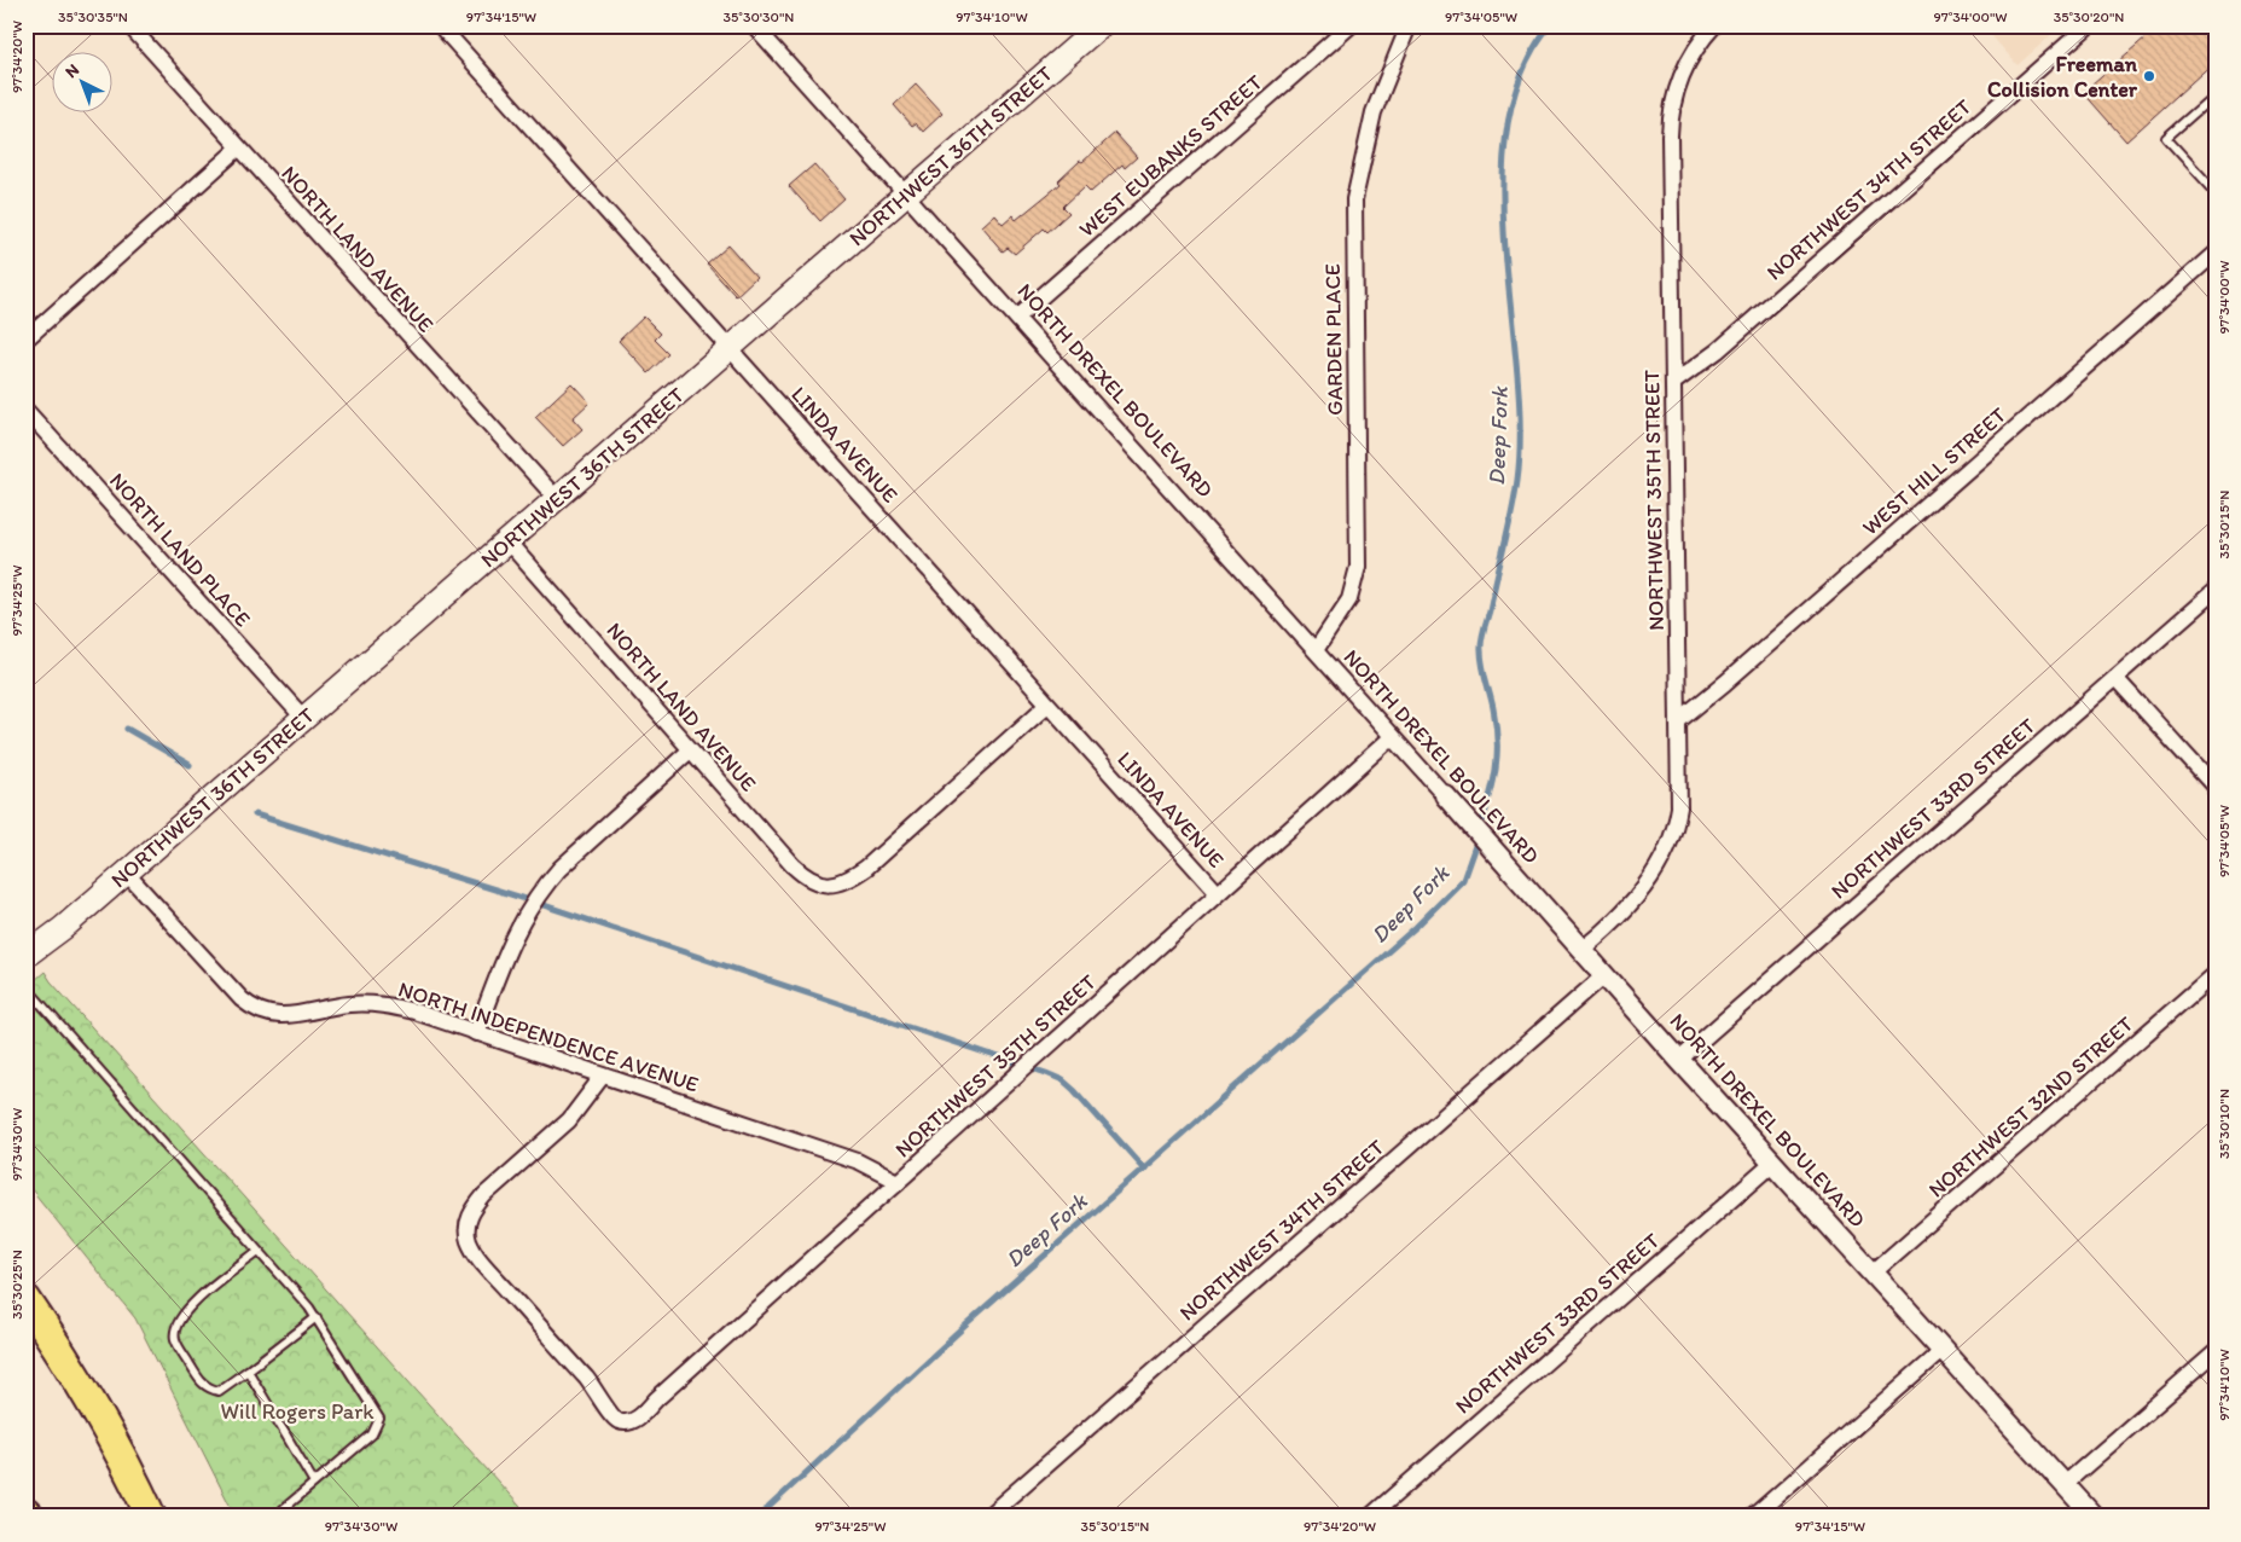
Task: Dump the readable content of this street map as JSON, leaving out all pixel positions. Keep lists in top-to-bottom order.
{
  "streets": {
    "main road": ["NORTHWEST 36TH STREET"],
    "street": [
      "WEST EUBANKS STREET",
      "NORTHWEST 34TH STREET",
      "NORTH LAND AVENUE",
      "GARDEN PLACE",
      "NORTH DREXEL BOULEVARD",
      "LINDA AVENUE",
      "WEST HILL STREET",
      "NORTHWEST 35TH STREET",
      "NORTH LAND PLACE",
      "NORTHWEST 33RD STREET",
      "NORTH INDEPENDENCE AVENUE",
      "NORTHWEST 32ND STREET"
    ]
  },
  "crossings": [
    ["NORTHWEST 36TH STREET", "NORTH LAND AVENUE"],
    ["NORTHWEST 36TH STREET", "NORTH DREXEL BOULEVARD"],
    ["NORTHWEST 36TH STREET", "LINDA AVENUE"],
    ["NORTHWEST 36TH STREET", "NORTH LAND PLACE"],
    ["NORTHWEST 36TH STREET", "NORTH INDEPENDENCE AVENUE"],
    ["WEST EUBANKS STREET", "NORTH DREXEL BOULEVARD"],
    ["NORTHWEST 34TH STREET", "NORTH DREXEL BOULEVARD"],
    ["NORTHWEST 34TH STREET", "NORTHWEST 35TH STREET"],
    ["NORTH LAND AVENUE", "LINDA AVENUE"],
    ["GARDEN PLACE", "NORTH DREXEL BOULEVARD"],
    ["NORTH DREXEL BOULEVARD", "NORTHWEST 35TH STREET"],
    ["NORTH DREXEL BOULEVARD", "NORTHWEST 33RD STREET"],
    ["NORTH DREXEL BOULEVARD", "NORTHWEST 32ND STREET"],
    ["LINDA AVENUE", "NORTHWEST 35TH STREET"],
    ["WEST HILL STREET", "NORTHWEST 35TH STREET"],
    ["NORTHWEST 35TH STREET", "NORTH INDEPENDENCE AVENUE"]
  ],
  "water": ["Deep Fork"],
  "parks": ["Will Rogers Park"],
  "places": ["Freeman Collision Center"],
  "north": "top left",
  "coordinates": [
    "35°30'35\"N",
    "97°34'15\"W",
    "35°30'30\"N",
    "97°34'10\"W",
    "97°34'05\"W",
    "97°34'00\"W",
    "35°30'20\"N",
    "97°34'20\"W",
    "35°30'15\"N",
    "97°34'25\"W",
    "35°30'10\"N",
    "97°34'30\"W",
    "35°30'25\"N"
  ]
}
